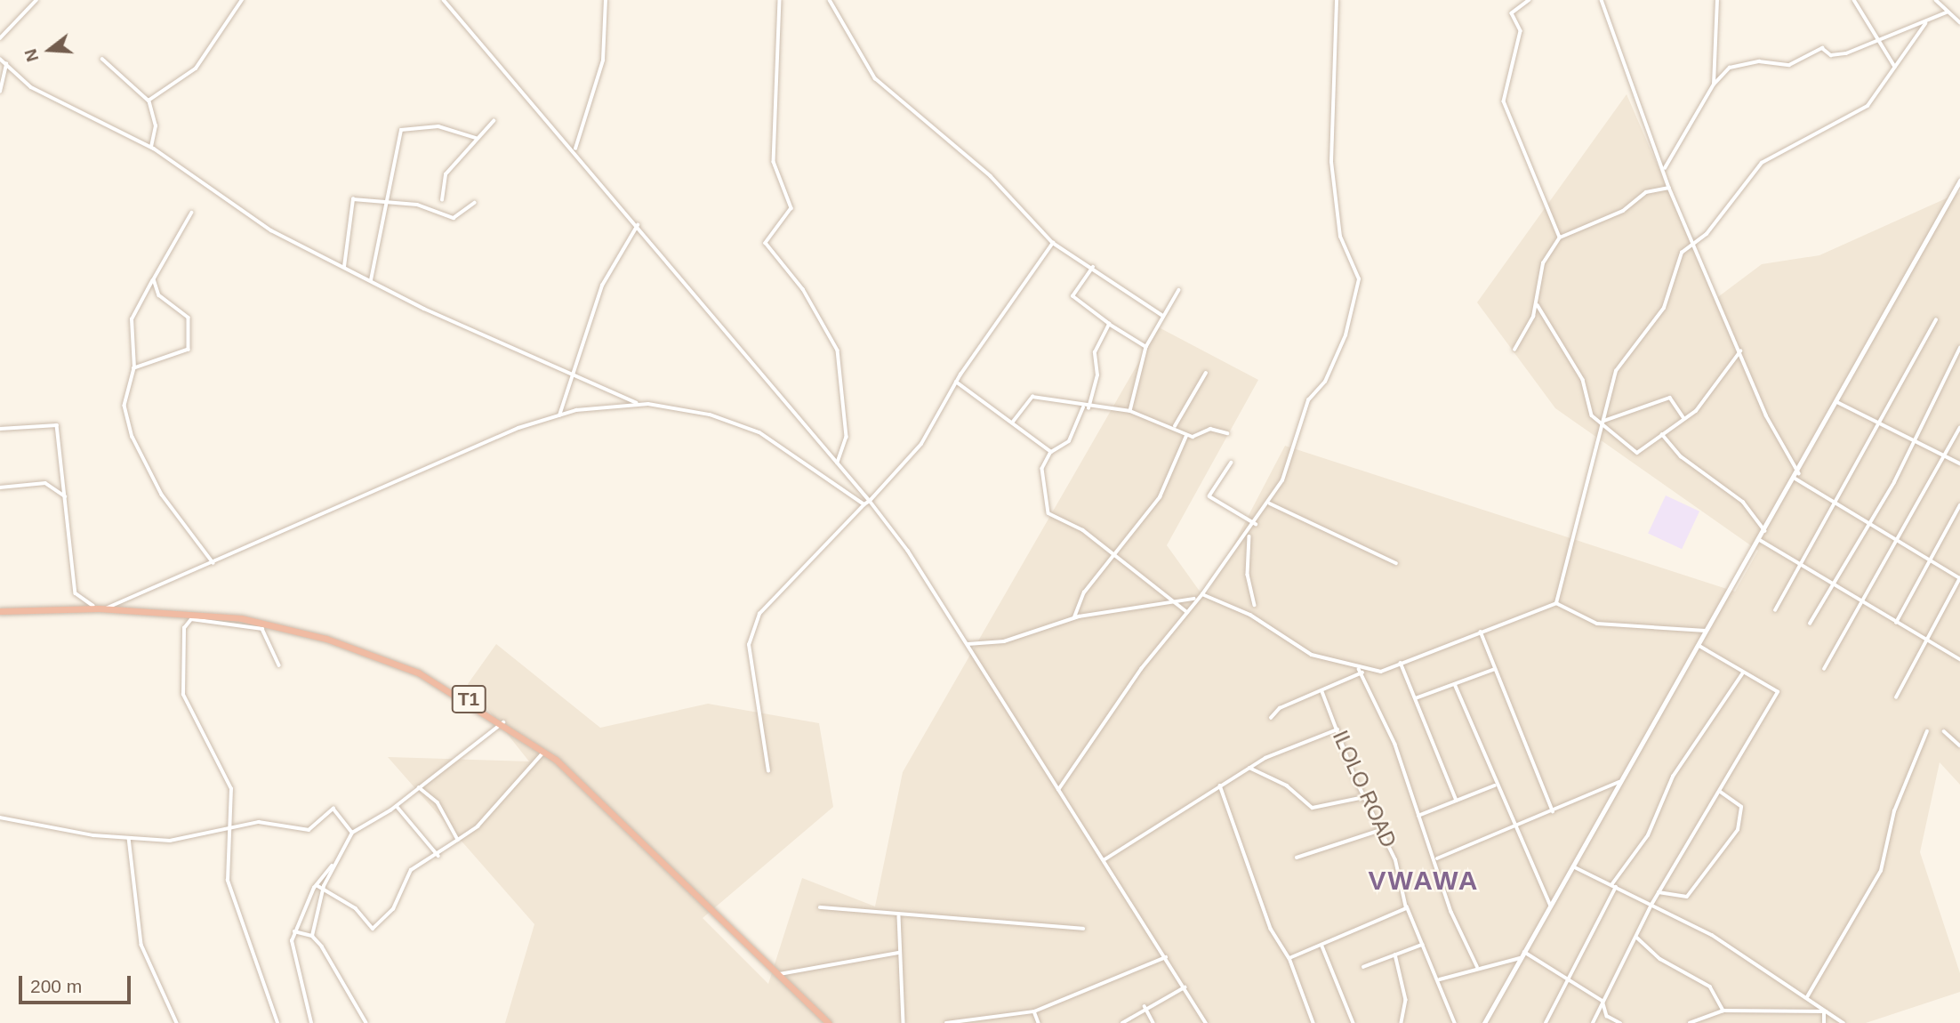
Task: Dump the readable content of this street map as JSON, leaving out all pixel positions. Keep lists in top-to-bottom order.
{
  "streets": {
    "highway": ["T1"],
    "street": ["ILOLO ROAD"]
  },
  "districts": ["VWAWA"],
  "scale_bar": "200 m",
  "north": "left"
}
